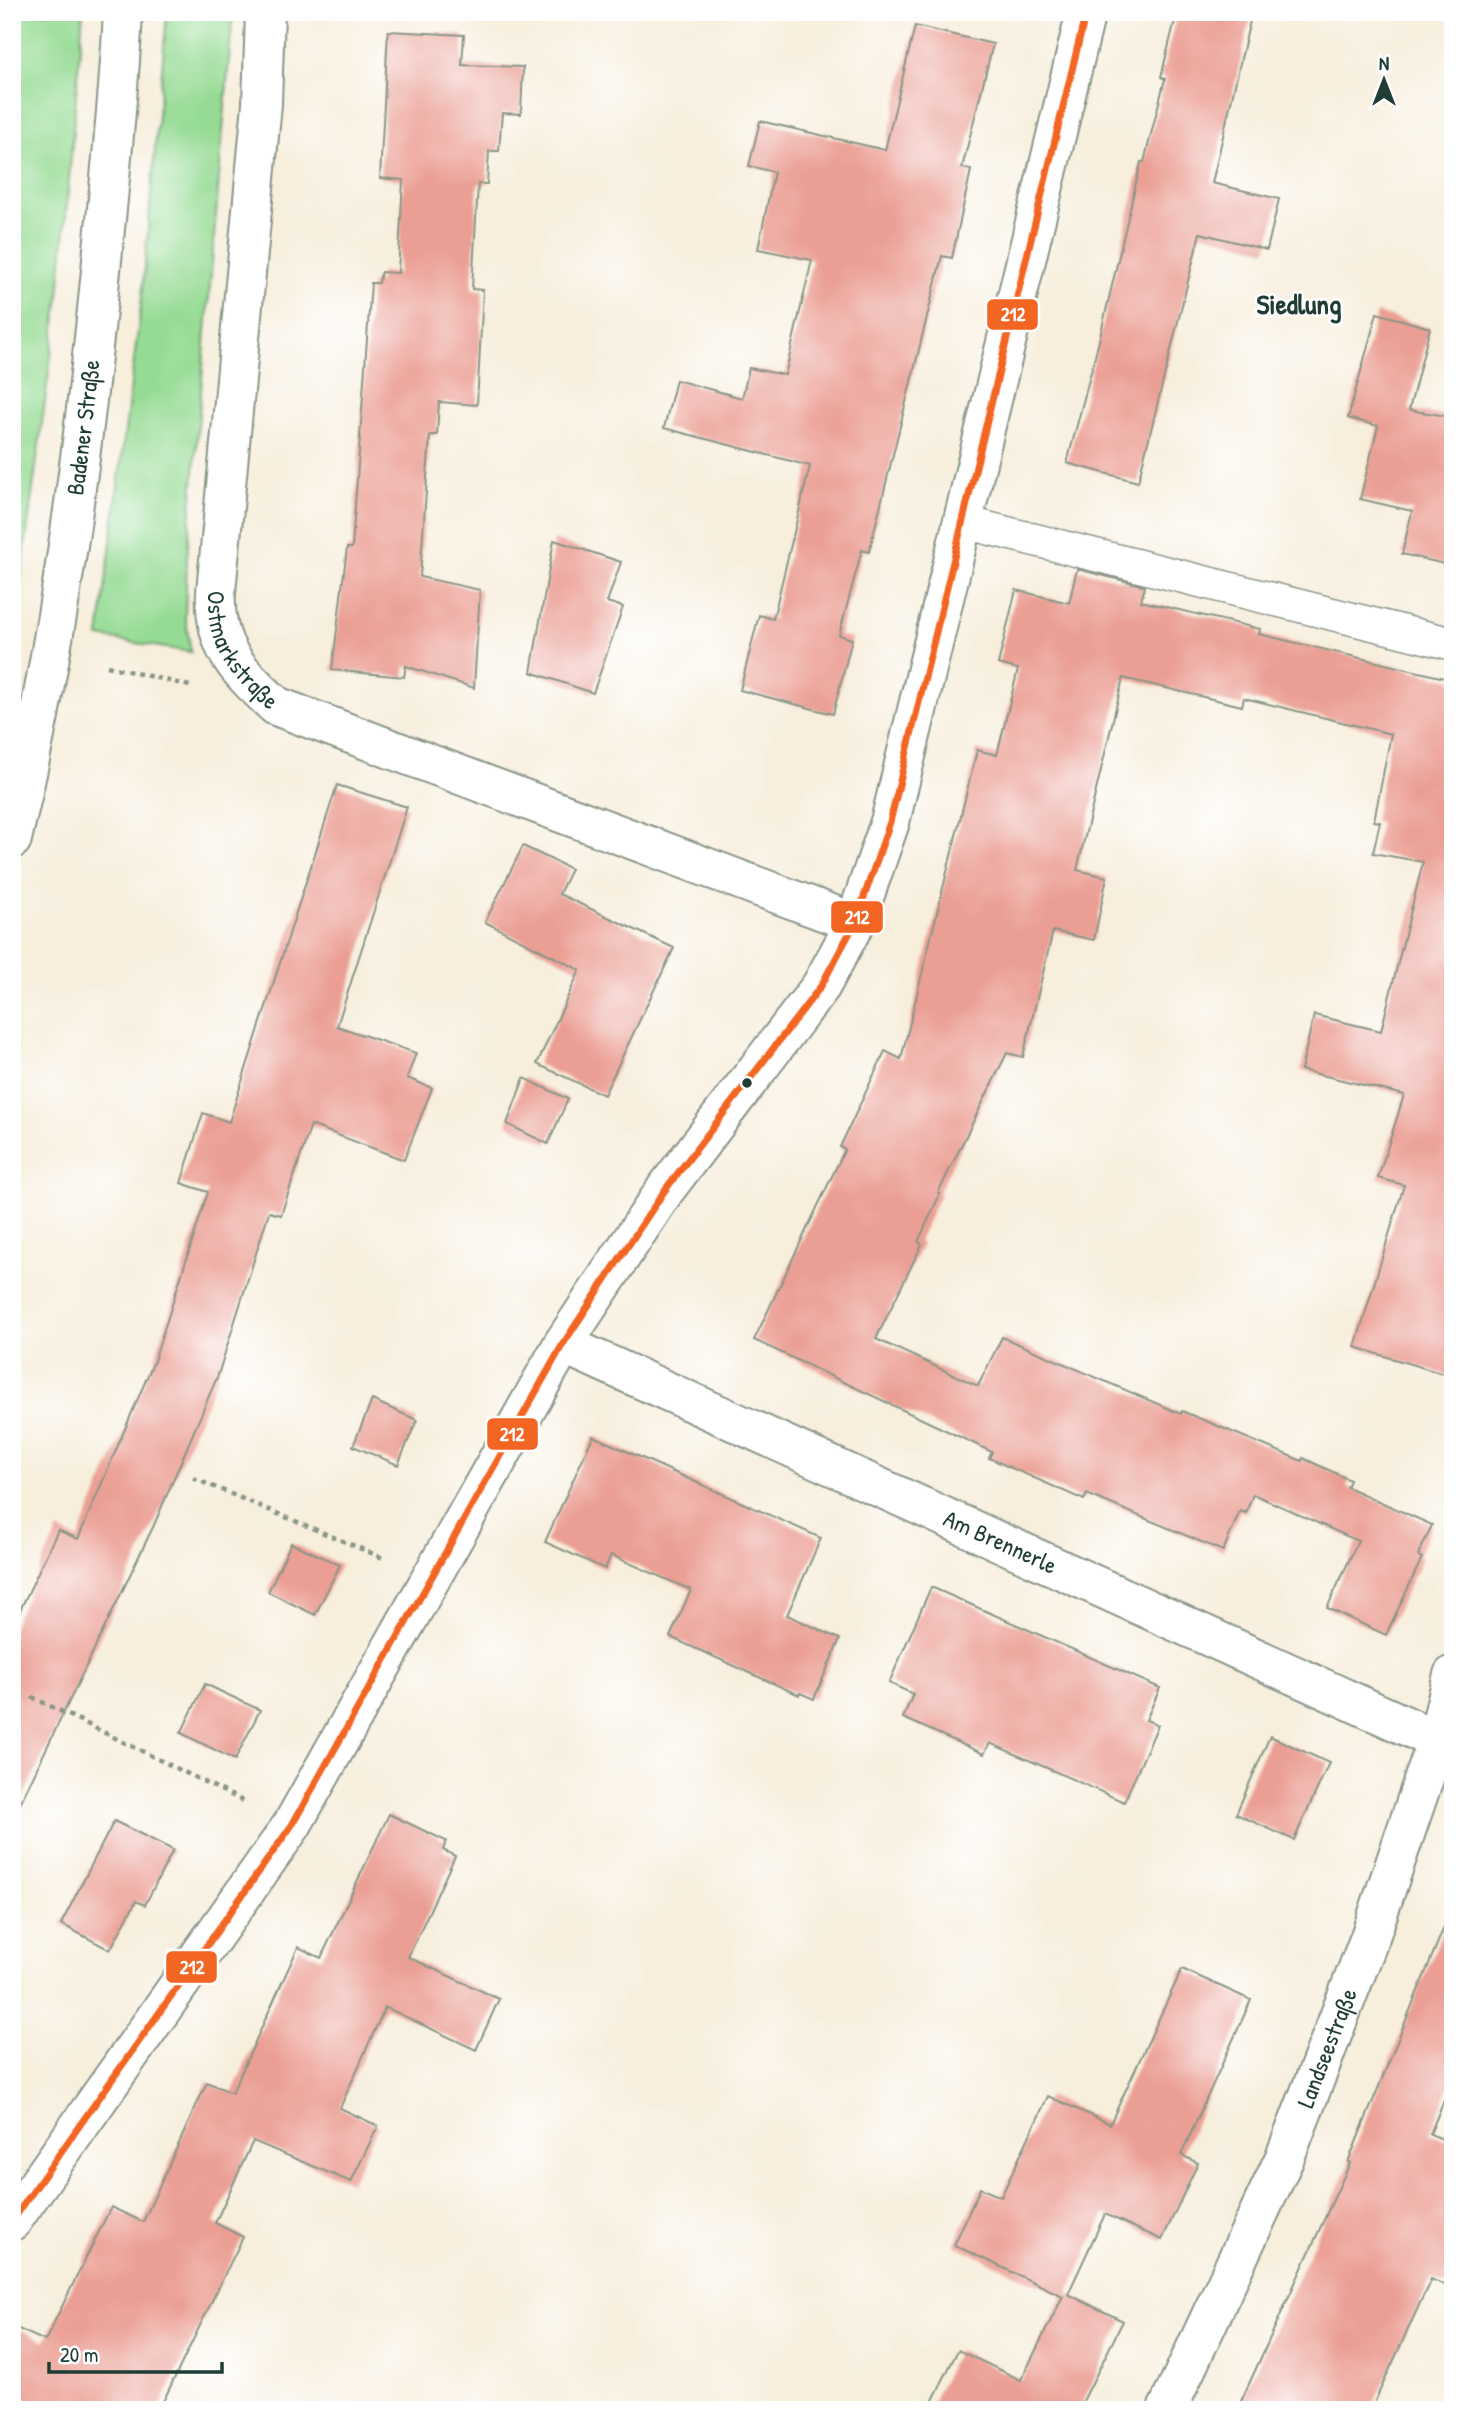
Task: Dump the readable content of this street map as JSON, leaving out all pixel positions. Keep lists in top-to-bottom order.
{
  "streets": {
    "street": [
      "Badener Straße",
      "Ostmarkstraße",
      "Am Brennerle",
      "Landseestraße"
    ]
  },
  "crossings": [
    ["Am Brennerle", "Landseestraße"]
  ],
  "districts": ["Siedlung"],
  "lines": ["transit line 212"],
  "scale_bar": "20 m",
  "north": "top"
}
